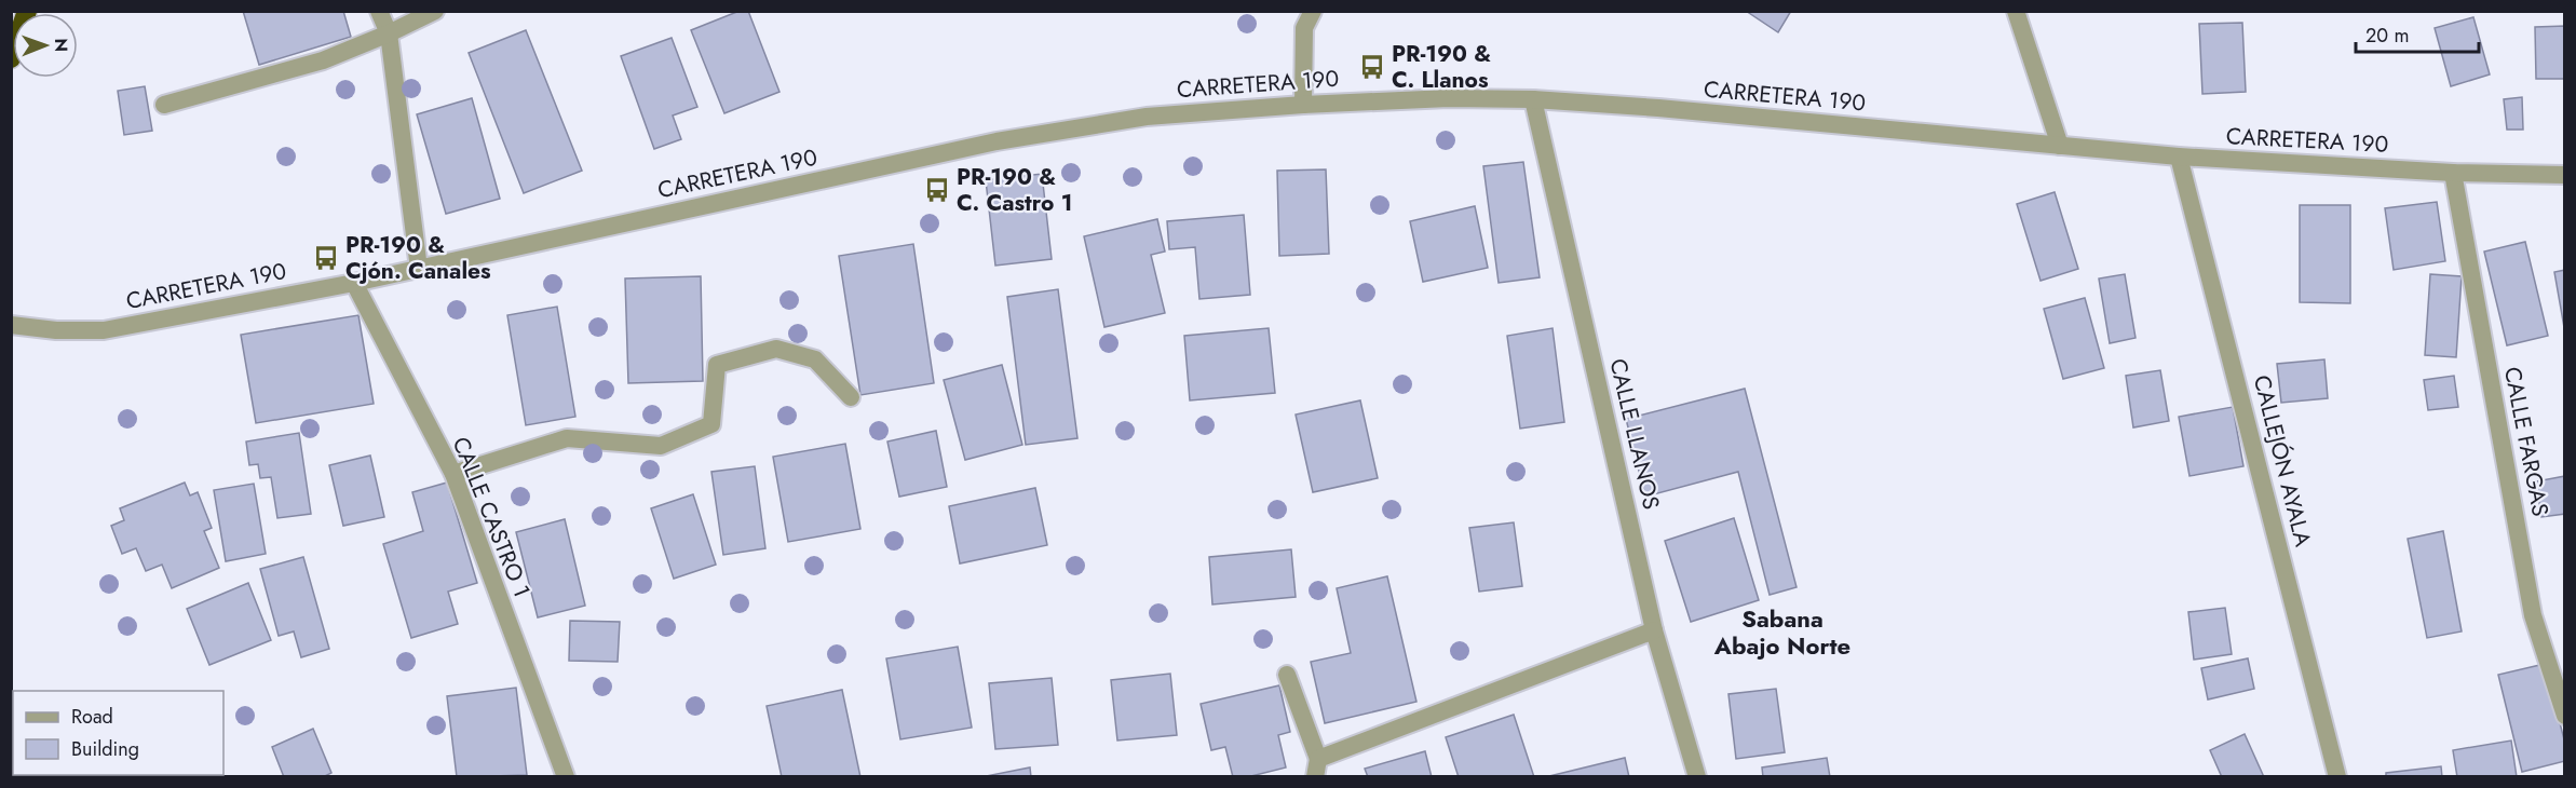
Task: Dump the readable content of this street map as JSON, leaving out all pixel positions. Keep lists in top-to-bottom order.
{
  "streets": {
    "street": [
      "CARRETERA 190",
      "CALLE LLANOS",
      "CALLE FARGAS",
      "CALLEJÓN AYALA",
      "CALLE CASTRO 1"
    ]
  },
  "crossings": [
    ["CARRETERA 190", "CALLE LLANOS"],
    ["CARRETERA 190", "CALLE FARGAS"],
    ["CARRETERA 190", "CALLEJÓN AYALA"],
    ["CARRETERA 190", "CALLE CASTRO 1"]
  ],
  "districts": ["Sabana Abajo Norte"],
  "places": {
    "bus stop": ["PR-190 & C. Llanos", "PR-190 & C. Castro 1", "PR-190 & Cjón. Canales"]
  },
  "legend": ["Road", "Building"],
  "scale_bar": "20 m",
  "north": "right"
}
